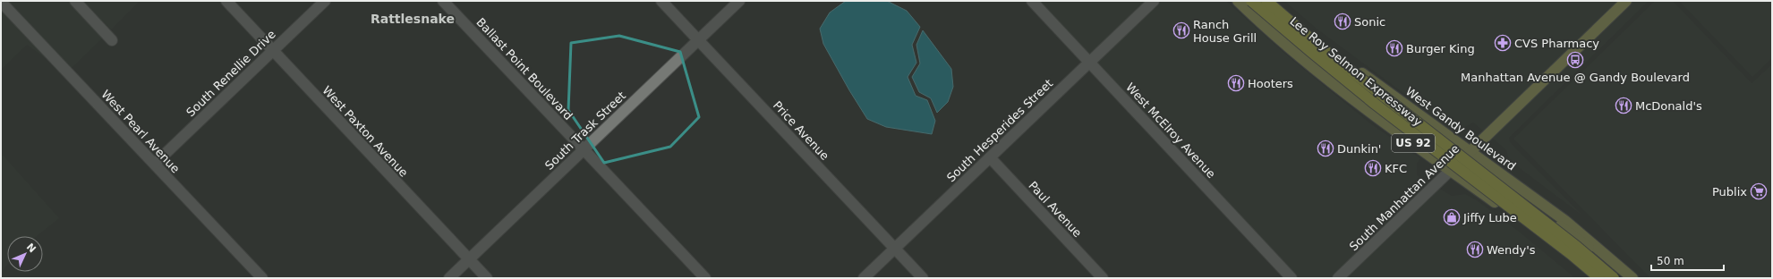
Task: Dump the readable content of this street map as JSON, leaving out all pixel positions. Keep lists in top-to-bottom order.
{
  "streets": {
    "highway": ["Lee Roy Selmon Expressway"],
    "main road": ["West Gandy Boulevard", "US 92", "South Manhattan Avenue"],
    "street": [
      "Ballast Point Boulevard",
      "South Renellie Drive",
      "South Trask Street",
      "Price Avenue",
      "South Hesperides Street",
      "West McElroy Avenue",
      "West Pearl Avenue",
      "West Paxton Avenue",
      "Paul Avenue"
    ]
  },
  "crossings": [
    ["Ballast Point Boulevard", "South Trask Street"],
    ["Lee Roy Selmon Expressway", "US 92"],
    ["South Renellie Drive", "West Pearl Avenue"],
    ["South Renellie Drive", "West Paxton Avenue"],
    ["West Gandy Boulevard", "South Manhattan Avenue"],
    ["South Trask Street", "Price Avenue"],
    ["South Trask Street", "West Paxton Avenue"],
    ["Price Avenue", "South Hesperides Street"],
    ["South Hesperides Street", "West McElroy Avenue"],
    ["South Hesperides Street", "Paul Avenue"],
    ["US 92", "South Manhattan Avenue"]
  ],
  "districts": ["Rattlesnake"],
  "places": {
    "restaurant": [
      "Sonic",
      "Ranch House Grill",
      "Burger King",
      "Hooters",
      "McDonald's",
      "Dunkin'",
      "KFC",
      "Wendy's"
    ],
    "pharmacy": ["CVS Pharmacy"],
    "bus stop": ["Manhattan Avenue @ Gandy Boulevard"],
    "supermarket": ["Publix"],
    "shop": ["Jiffy Lube"]
  },
  "scale_bar": "50 m",
  "north": "top right"
}
